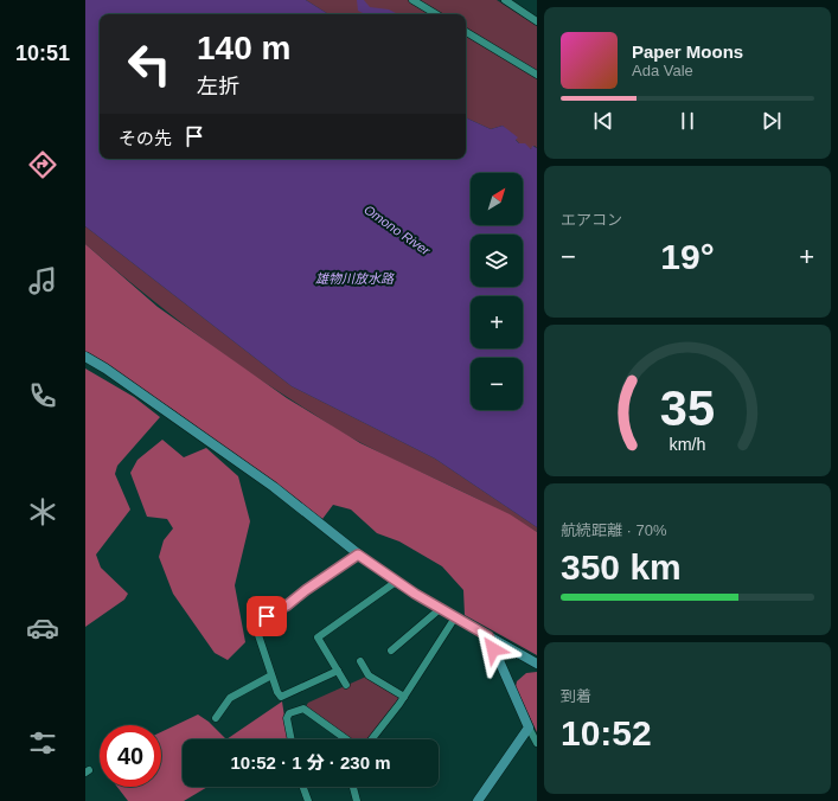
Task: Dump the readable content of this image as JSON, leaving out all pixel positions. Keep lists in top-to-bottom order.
{
  "water": ["Omono River", "雄物川放水路"],
  "north": "top right",
  "page": {
    "tabs": "10:51",
    "turn": ["140 m", "左折"],
    "song": ["Paper Moons", "Ada Vale"],
    "then": "その先",
    "tile": [
      "エアコン",
      ["航続距離 · 70%", "350 km"],
      ["到着", "10:52"]
    ],
    "map_buttons": ["+", "−"],
    "heat": ["−", "19°", "+"],
    "limit": "40",
    "trip": "10:52 · 1 分 · 230 m",
    "gauge": ["35", "km/h"]
  }
}
